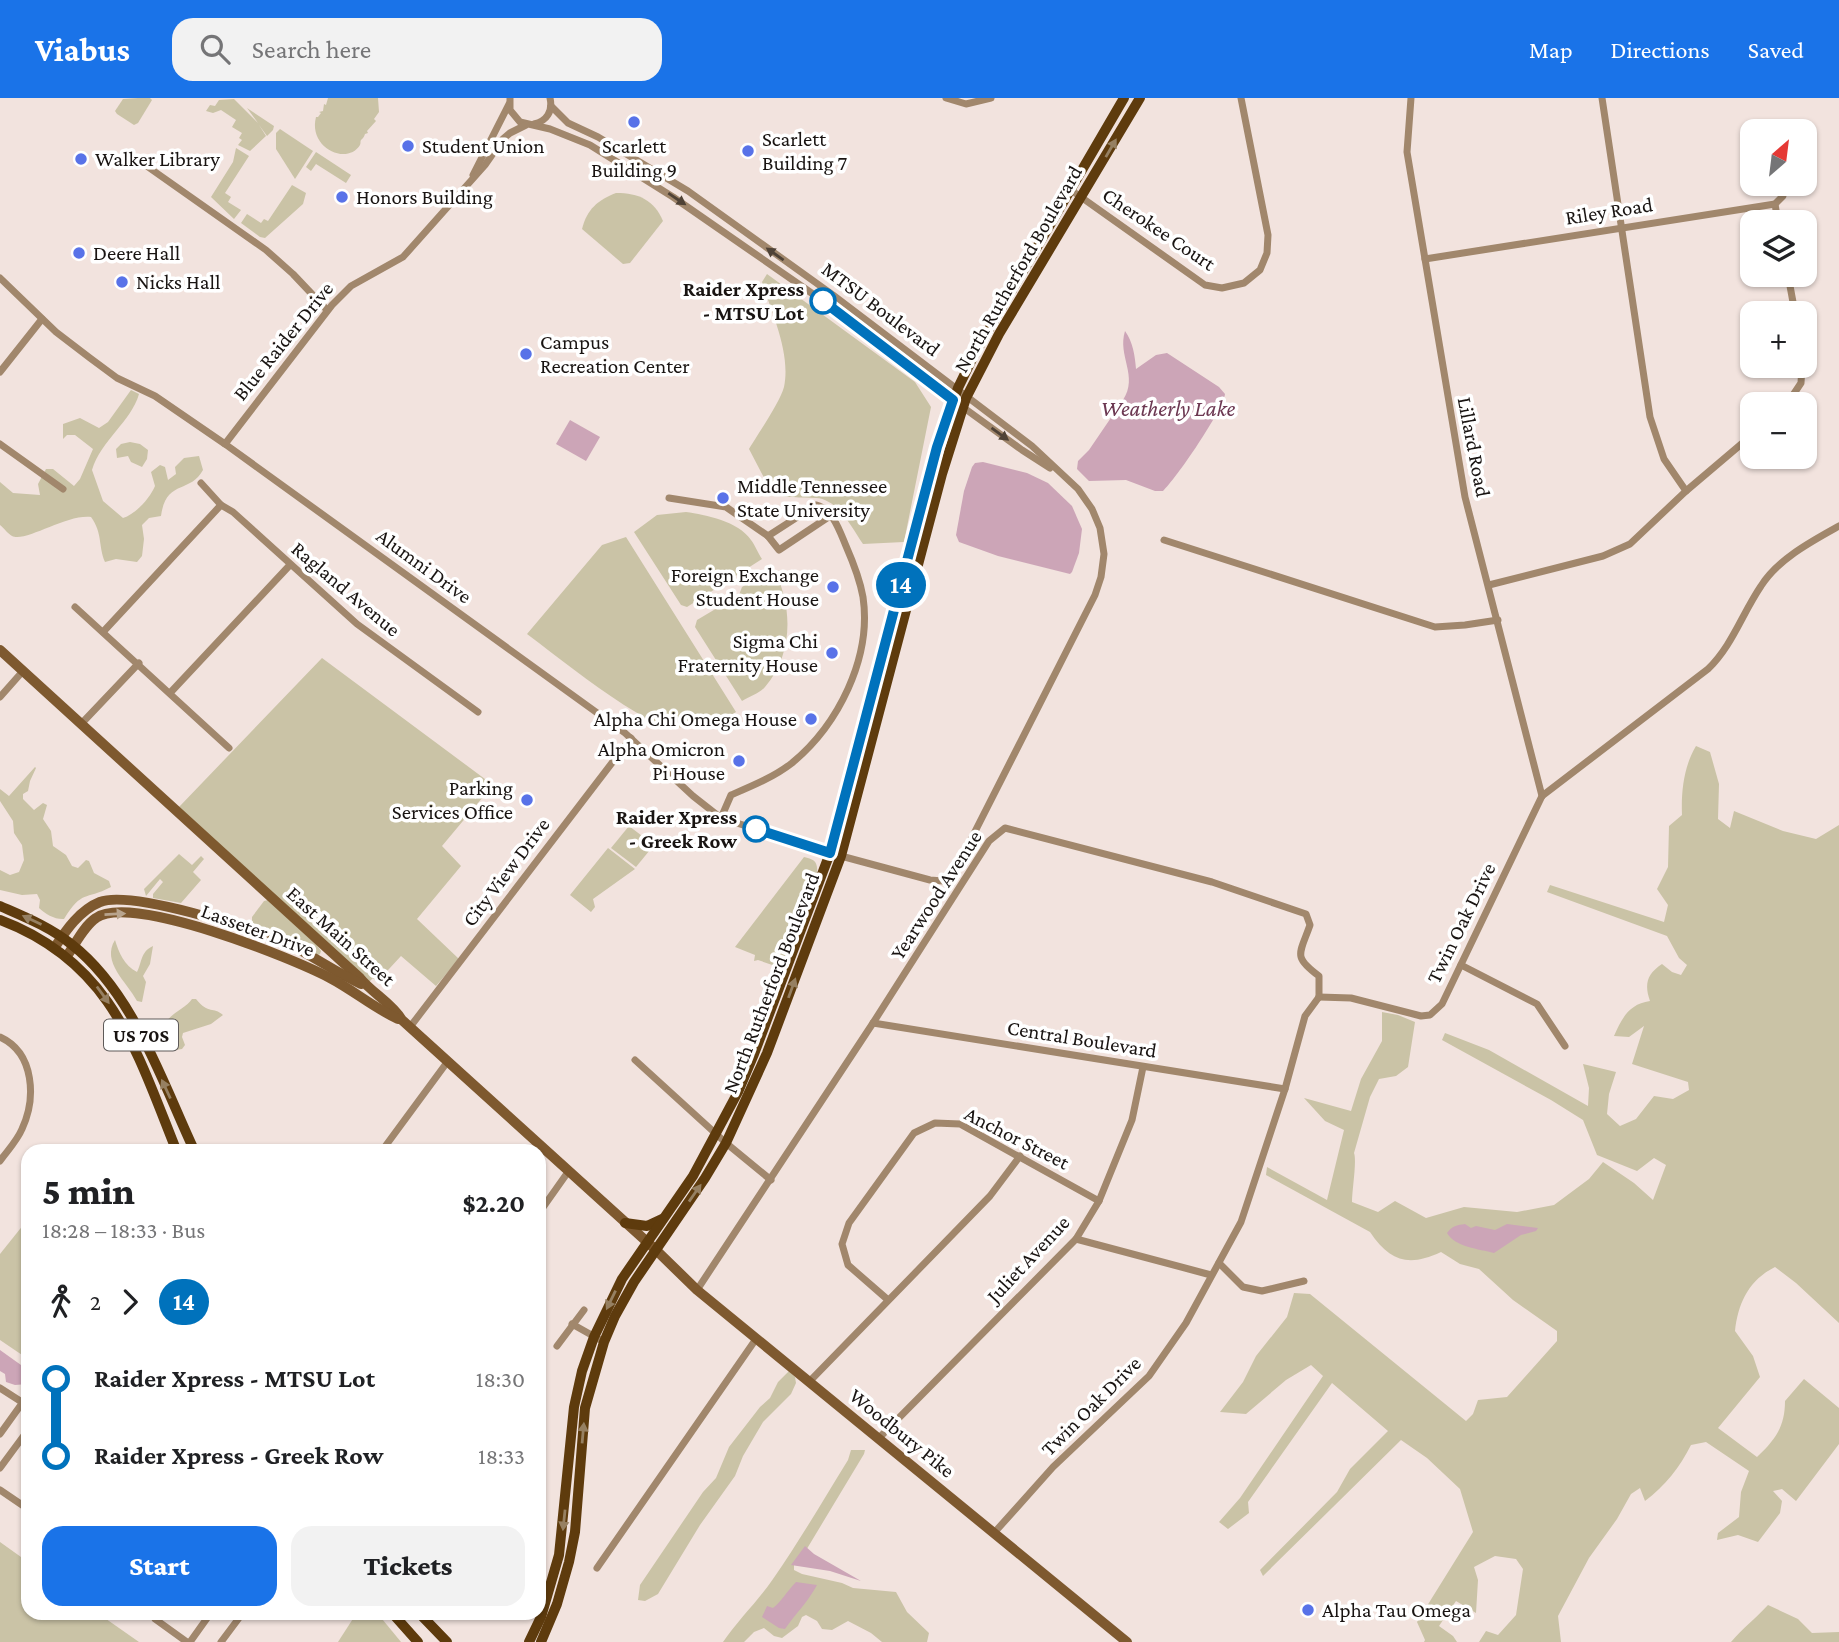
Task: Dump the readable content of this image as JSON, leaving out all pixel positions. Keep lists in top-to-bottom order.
{
  "streets": {
    "main road": ["North Rutherford Boulevard", "US 70S"],
    "street": [
      "Riley Road",
      "Cherokee Court",
      "MTSU Boulevard",
      "Blue Raider Drive",
      "Lillard Road",
      "Alumni Drive",
      "Ragland Avenue",
      "City View Drive",
      "Yearwood Avenue",
      "Twin Oak Drive",
      "Lasseter Drive",
      "East Main Street",
      "Central Boulevard",
      "Anchor Street",
      "Juliet Avenue",
      "Woodbury Pike"
    ]
  },
  "crossings": [
    ["Riley Road", "Lillard Road"],
    ["Cherokee Court", "North Rutherford Boulevard"],
    ["North Rutherford Boulevard", "MTSU Boulevard"],
    ["North Rutherford Boulevard", "Alumni Drive"],
    ["North Rutherford Boulevard", "East Main Street"],
    ["North Rutherford Boulevard", "Woodbury Pike"],
    ["MTSU Boulevard", "Blue Raider Drive"],
    ["MTSU Boulevard", "Alumni Drive"],
    ["Blue Raider Drive", "Alumni Drive"],
    ["Lillard Road", "Twin Oak Drive"],
    ["Alumni Drive", "City View Drive"],
    ["City View Drive", "Lasseter Drive"],
    ["City View Drive", "East Main Street"],
    ["Yearwood Avenue", "Twin Oak Drive"],
    ["Yearwood Avenue", "Central Boulevard"],
    ["Yearwood Avenue", "Woodbury Pike"],
    ["Twin Oak Drive", "Central Boulevard"],
    ["Twin Oak Drive", "Woodbury Pike"],
    ["Lasseter Drive", "East Main Street"],
    ["Lasseter Drive", "US 70S"],
    ["East Main Street", "Woodbury Pike"],
    ["Central Boulevard", "Juliet Avenue"],
    ["Anchor Street", "Juliet Avenue"],
    ["Juliet Avenue", "Woodbury Pike"]
  ],
  "water": ["Weatherly Lake"],
  "places": [
    "Scarlett Building 9",
    "Student Union",
    "Scarlett Building 7",
    "Walker Library",
    "Honors Building",
    "Deere Hall",
    "Nicks Hall",
    "Raider Xpress - MTSU Lot",
    "Campus Recreation Center",
    "Middle Tennessee State University",
    "Foreign Exchange Student House",
    "Sigma Chi Fraternity House",
    "Alpha Chi Omega House",
    "Alpha Omicron Pi House",
    "Parking Services Office",
    "Raider Xpress - Greek Row",
    "Alpha Tau Omega"
  ],
  "lines": ["bus line 14"],
  "north": "top right",
  "page": {
    "header": "Viabus",
    "search": "Search here",
    "nav": ["Map", "Directions", "Saved"],
    "on_map": "14",
    "map_buttons": ["+", "−"],
    "heading": ["5 min", "18:28 – 18:33 · Bus", "$2.20"],
    "legs": ["2", "14"],
    "list": [
      {
        "name": "Raider Xpress - MTSU Lot",
        "value": "18:30"
      },
      {
        "name": "Raider Xpress - Greek Row",
        "value": "18:33"
      }
    ],
    "buttons": ["Start", "Tickets"]
  }
}
